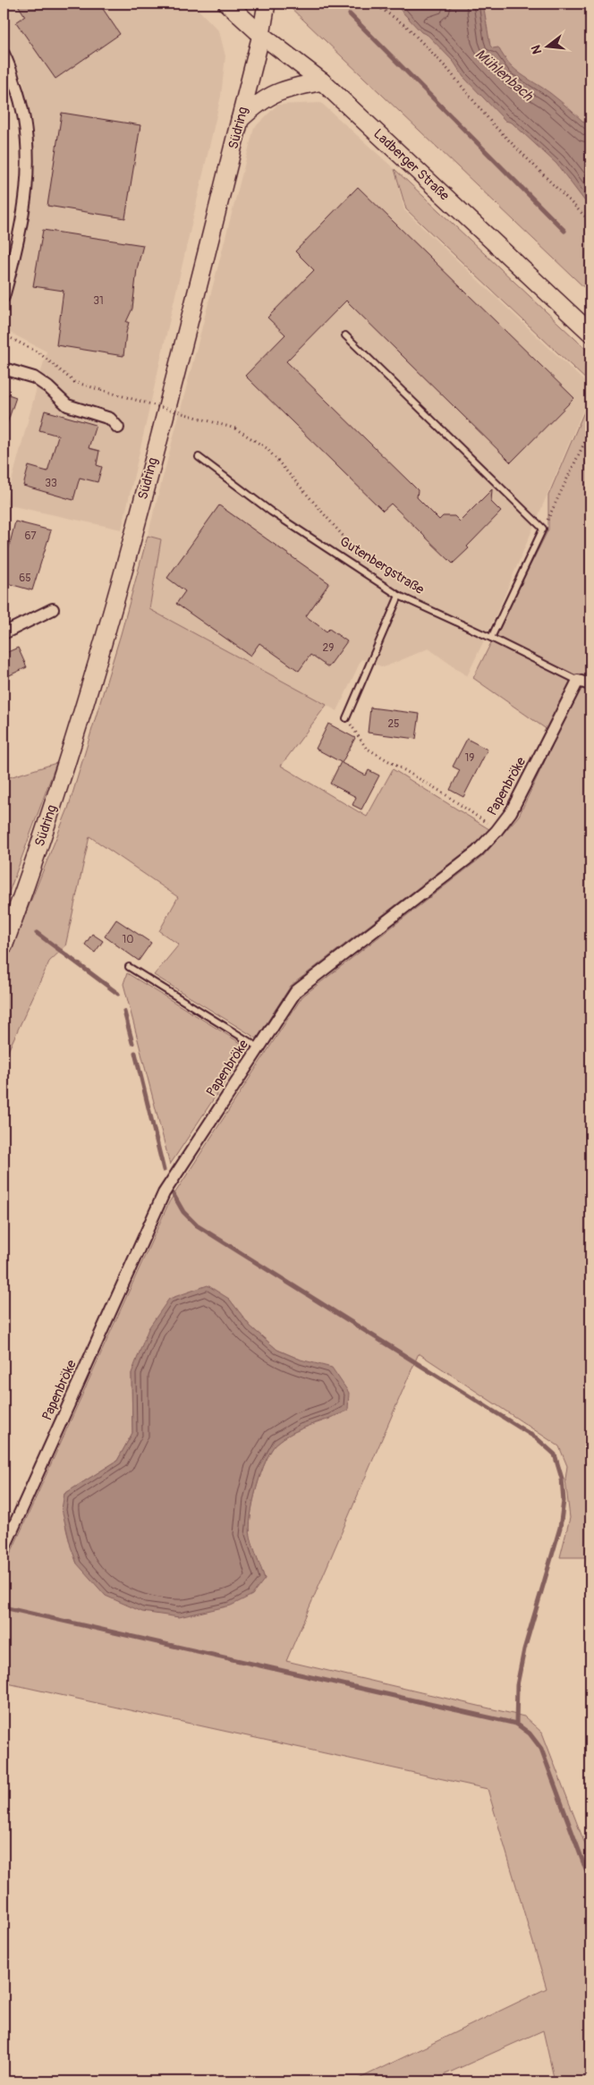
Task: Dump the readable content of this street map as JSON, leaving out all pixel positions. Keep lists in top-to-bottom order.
{
  "streets": {
    "main road": ["Südring", "Ladberger Straße"],
    "street": ["Gutenbergstraße", "Papenbröke"]
  },
  "crossings": [
    ["Südring", "Ladberger Straße"],
    ["Gutenbergstraße", "Papenbröke"]
  ],
  "water": ["Mühlenbach"],
  "house_numbers": [
    "31",
    "33",
    "67",
    "65",
    "29",
    "25",
    "19",
    "10"
  ],
  "north": "left"
}
